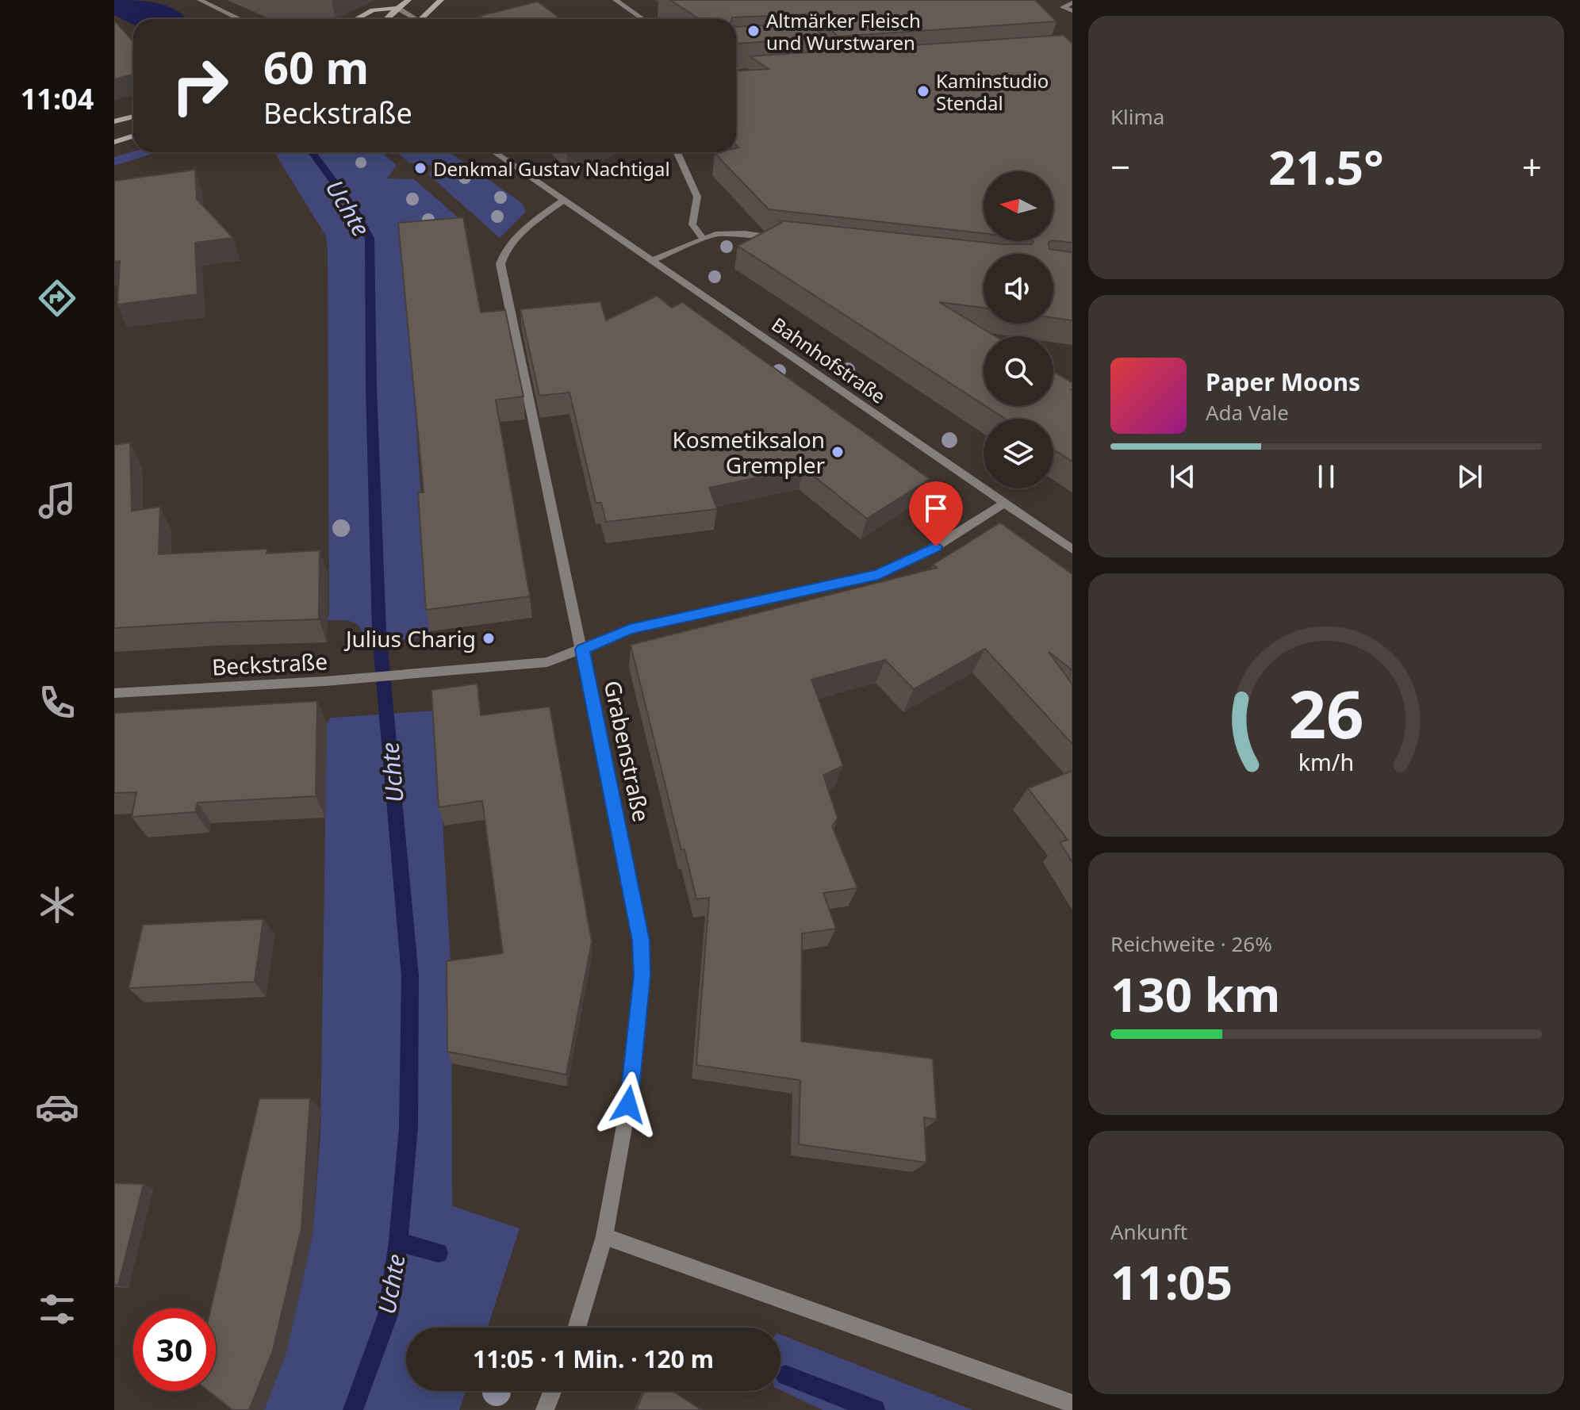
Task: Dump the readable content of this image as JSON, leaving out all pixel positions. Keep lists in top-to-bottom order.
{
  "streets": {
    "street": ["Bahnhofstraße", "Beckstraße", "Grabenstraße"]
  },
  "crossings": [
    ["Bahnhofstraße", "Beckstraße"],
    ["Bahnhofstraße", "Grabenstraße"],
    ["Beckstraße", "Grabenstraße"]
  ],
  "water": ["Uchte"],
  "places": [
    "Altmärker Fleisch und Wurstwaren",
    "Kaminstudio Stendal",
    "Denkmal Gustav Nachtigal",
    "Kosmetiksalon Grempler",
    "Julius Charig"
  ],
  "north": "left",
  "page": {
    "tabs": "11:04",
    "tile": [
      "Klima",
      ["Reichweite · 26%", "130 km"],
      ["Ankunft", "11:05"]
    ],
    "turn": ["60 m", "Beckstraße"],
    "heat": ["−", "21.5°", "+"],
    "song": ["Paper Moons", "Ada Vale"],
    "limit": "30",
    "trip": "11:05 · 1 Min. · 120 m",
    "gauge": ["26", "km/h"]
  }
}
